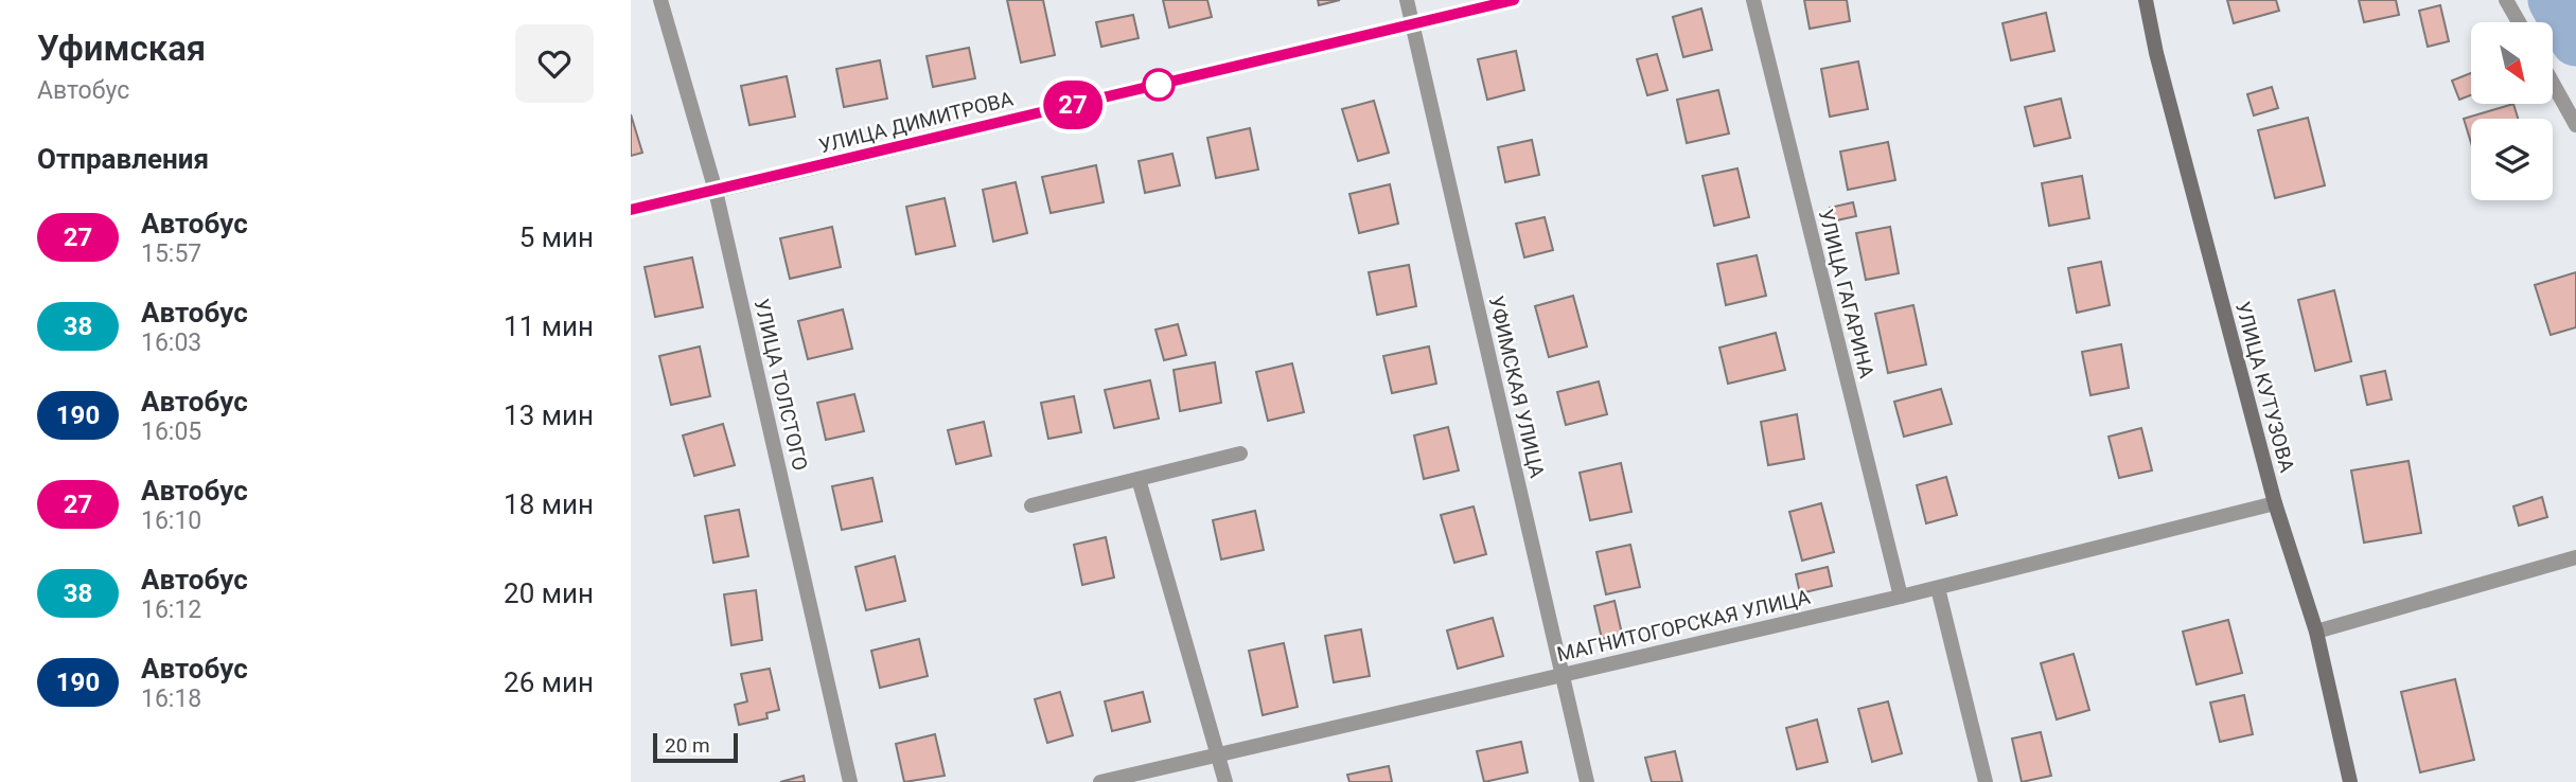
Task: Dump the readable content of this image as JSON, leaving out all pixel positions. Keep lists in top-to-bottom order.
{
  "streets": {
    "main road": ["УЛИЦА ДИМИТРОВА", "УЛИЦА КУТУЗОВА"],
    "street": [
      "УЛИЦА ГАГАРИНА",
      "УЛИЦА ТОЛСТОГО",
      "УФИМСКАЯ УЛИЦА",
      "МАГНИТОГОРСКАЯ УЛИЦА"
    ]
  },
  "crossings": [
    ["УЛИЦА ДИМИТРОВА", "УЛИЦА ТОЛСТОГО"],
    ["УЛИЦА ДИМИТРОВА", "УФИМСКАЯ УЛИЦА"],
    ["УЛИЦА ГАГАРИНА", "МАГНИТОГОРСКАЯ УЛИЦА"],
    ["УФИМСКАЯ УЛИЦА", "МАГНИТОГОРСКАЯ УЛИЦА"],
    ["УЛИЦА КУТУЗОВА", "МАГНИТОГОРСКАЯ УЛИЦА"]
  ],
  "lines": ["bus line 27"],
  "scale_bar": "20 m",
  "north": "bottom right",
  "page": {
    "heading": [
      ["Уфимская", "Автобус"],
      "Отправления"
    ],
    "on_map": "27",
    "list": [
      {
        "mark": "27",
        "name": "Автобус",
        "note": "15:57",
        "value": "5 мин"
      },
      {
        "mark": "38",
        "name": "Автобус",
        "note": "16:03",
        "value": "11 мин"
      },
      {
        "mark": "190",
        "name": "Автобус",
        "note": "16:05",
        "value": "13 мин"
      },
      {
        "mark": "27",
        "name": "Автобус",
        "note": "16:10",
        "value": "18 мин"
      },
      {
        "mark": "38",
        "name": "Автобус",
        "note": "16:12",
        "value": "20 мин"
      },
      {
        "mark": "190",
        "name": "Автобус",
        "note": "16:18",
        "value": "26 мин"
      }
    ],
    "scale": "20 m"
  }
}
